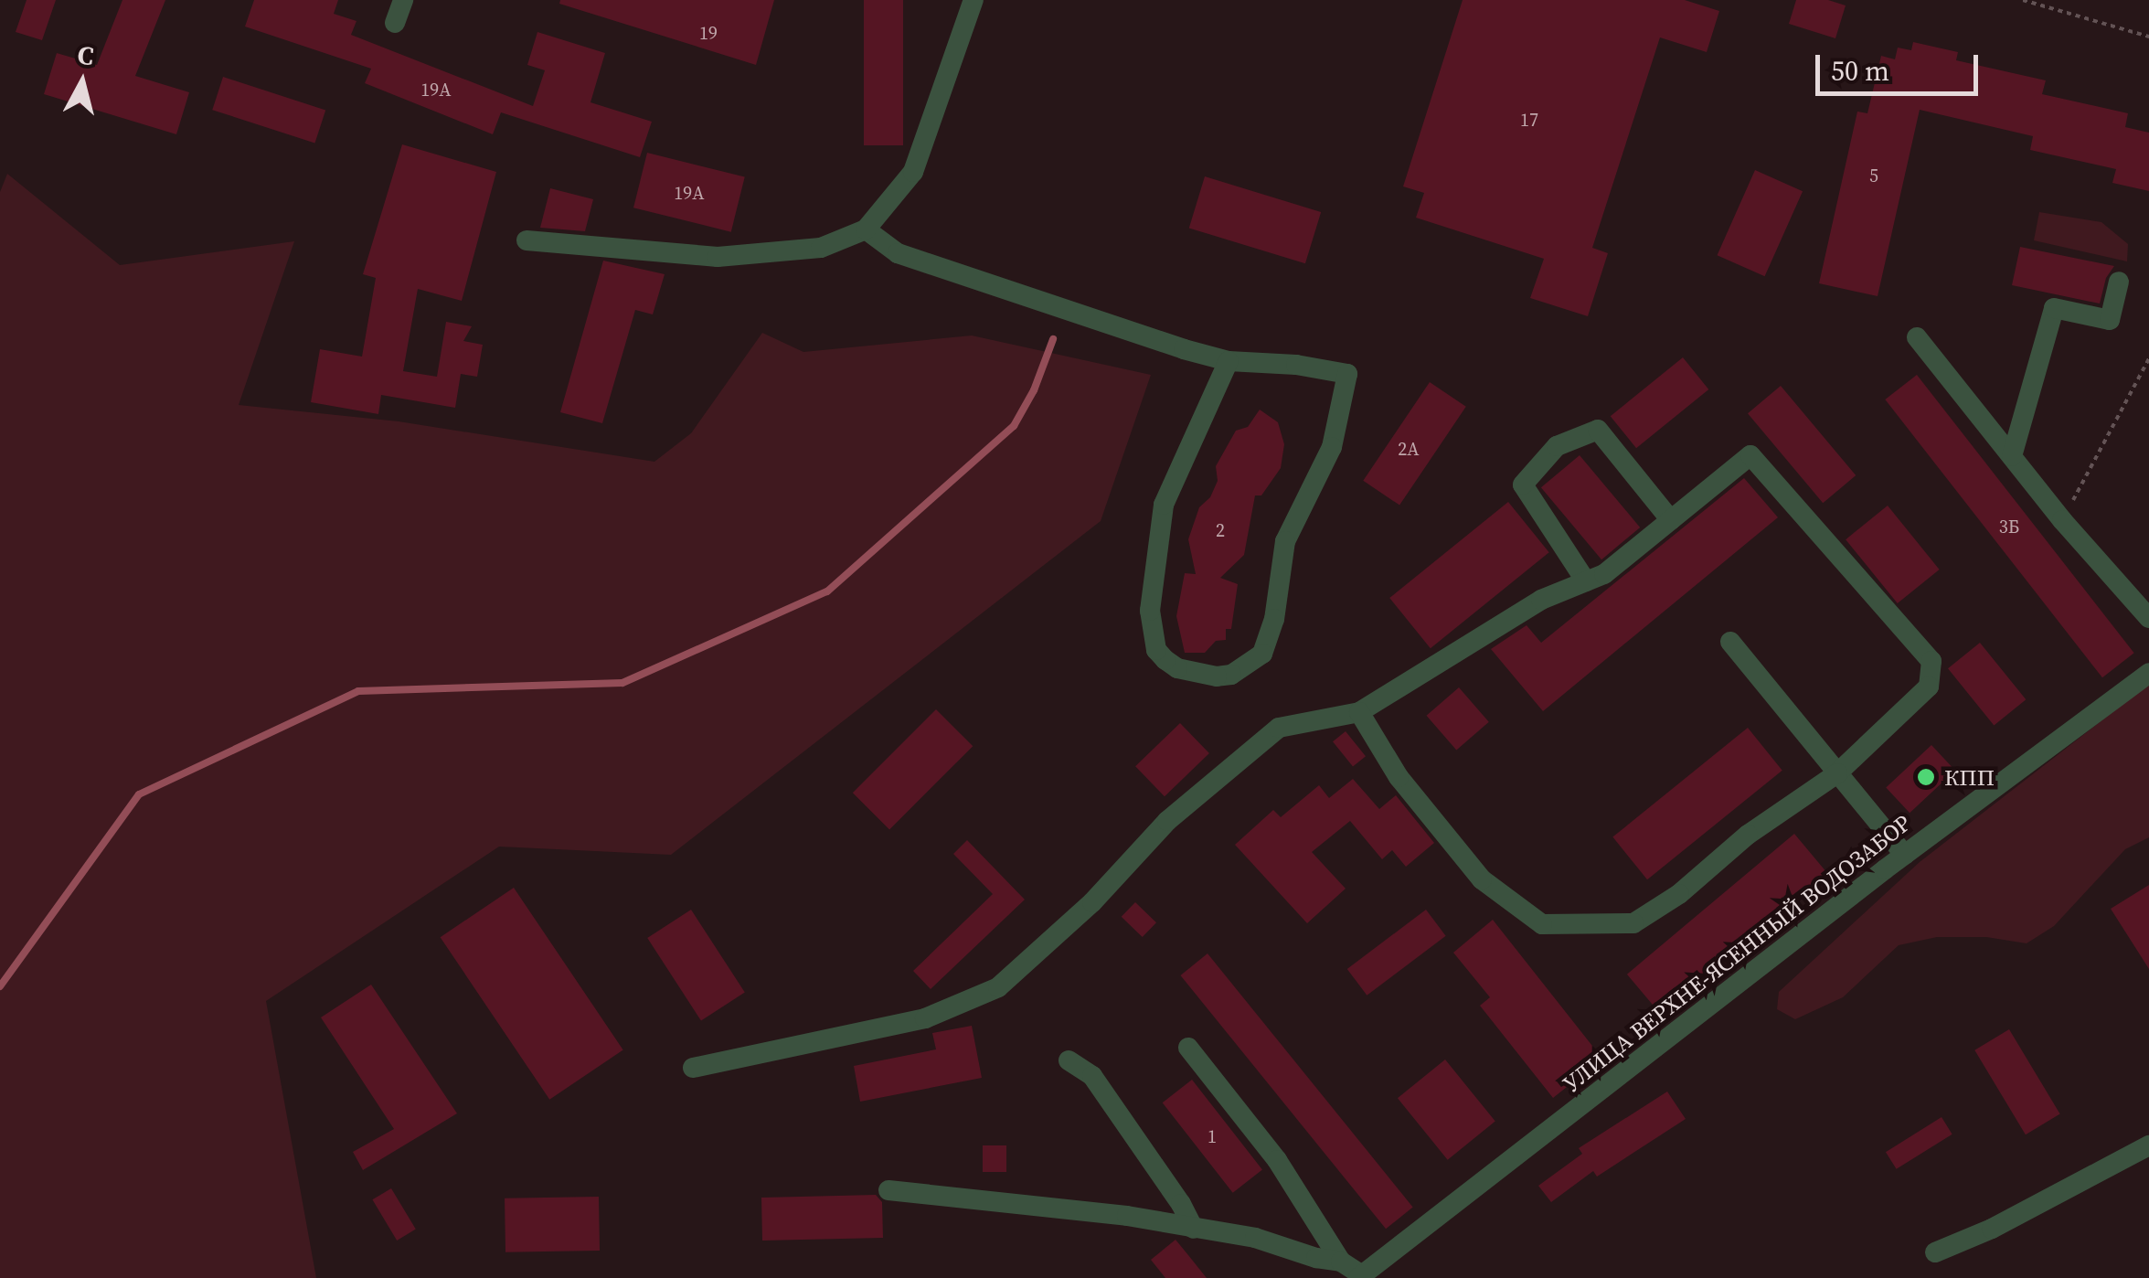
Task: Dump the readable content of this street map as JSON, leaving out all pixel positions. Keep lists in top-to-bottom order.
{
  "streets": {
    "street": ["УЛИЦА ВЕРХНЕ-ЯСЕННЫЙ ВОДОЗАБОР"]
  },
  "places": ["КПП"],
  "house_numbers": [
    "19",
    "19А",
    "17",
    "5",
    "19А",
    "2А",
    "3Б",
    "2",
    "1"
  ],
  "scale_bar": "50 m",
  "north": "top"
}
